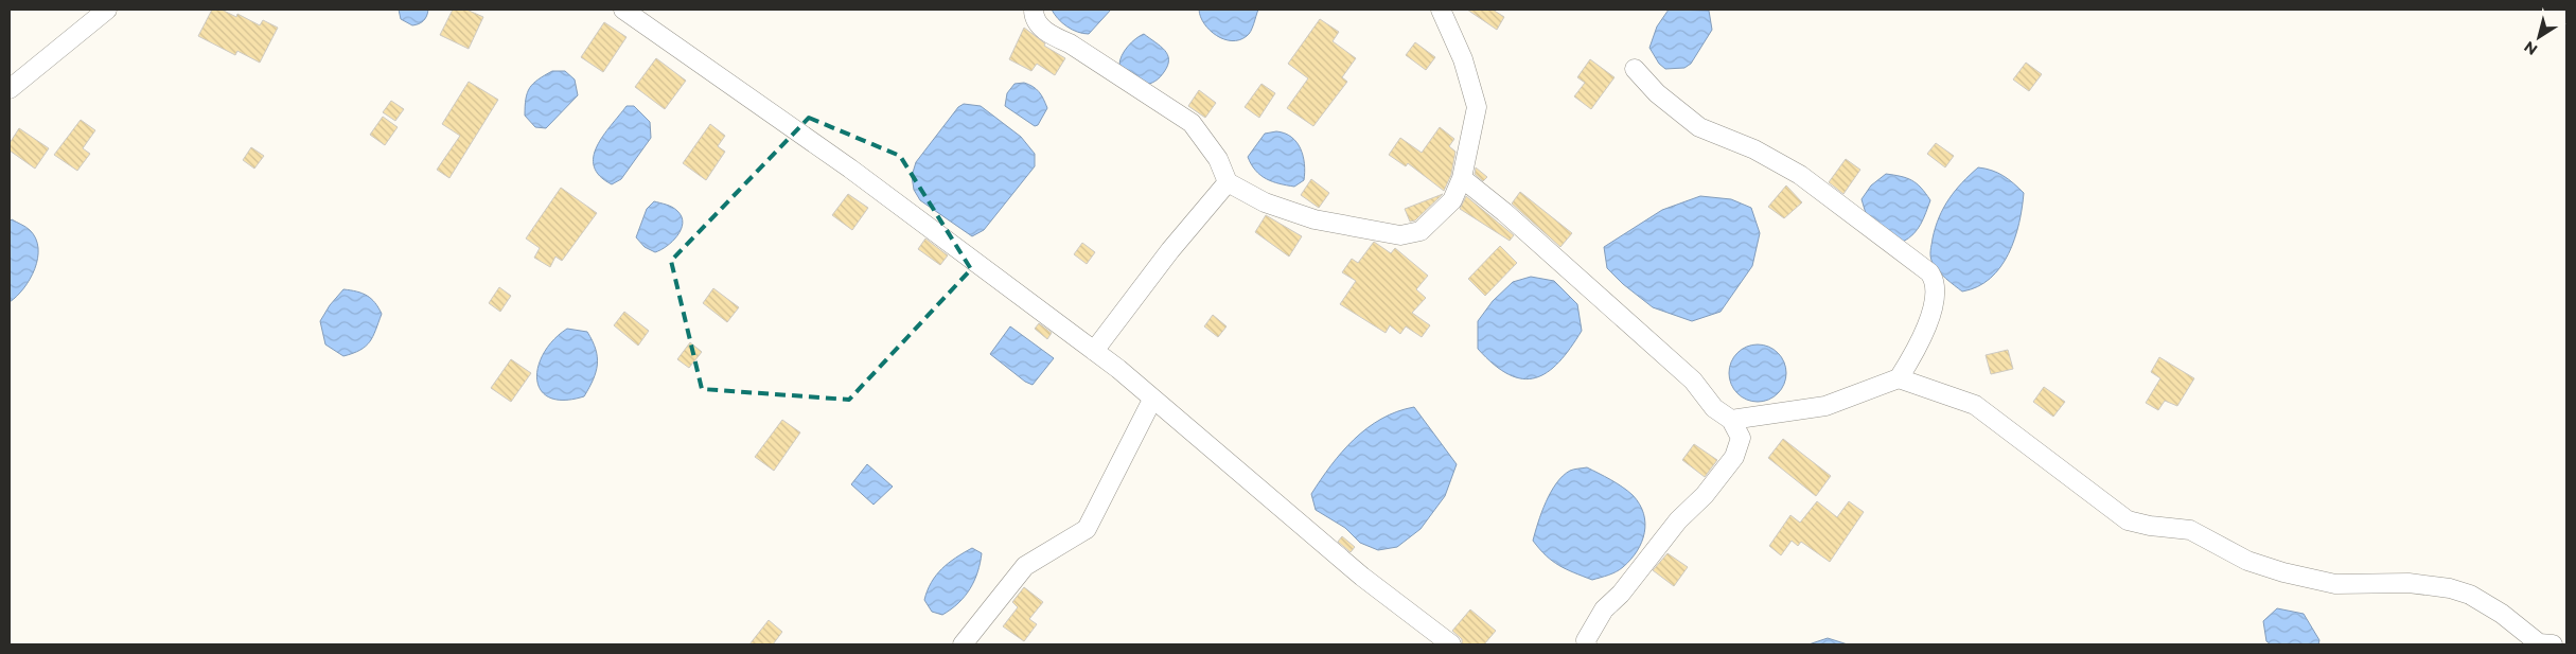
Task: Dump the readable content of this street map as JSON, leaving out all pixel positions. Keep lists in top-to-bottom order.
{
  "north": "bottom left"
}
